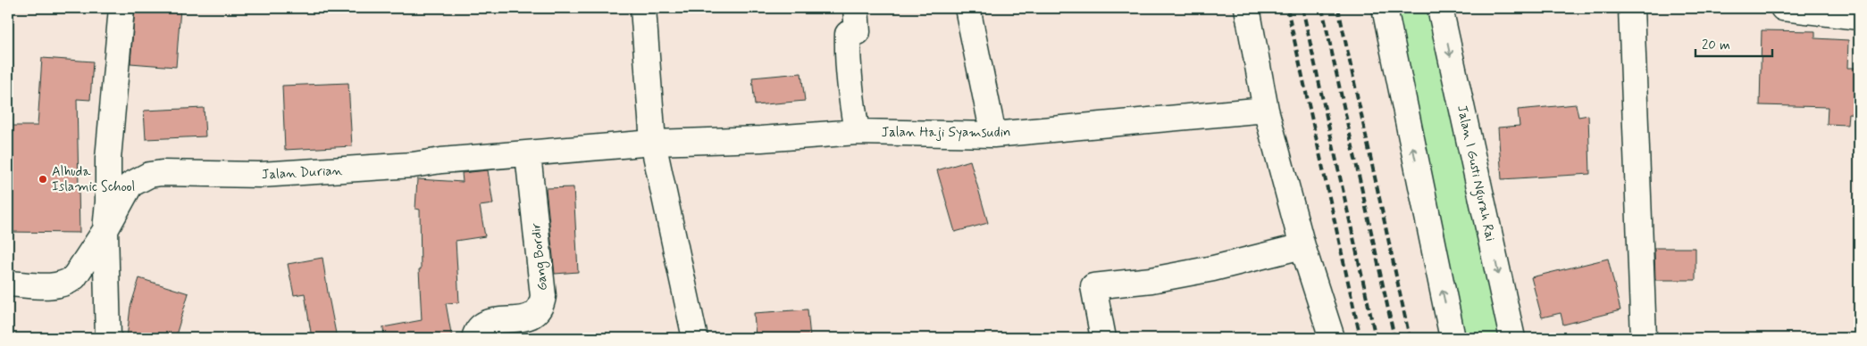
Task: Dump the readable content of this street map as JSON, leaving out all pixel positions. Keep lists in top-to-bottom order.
{
  "streets": {
    "street": [
      "Jalan Haji Syamsudin",
      "Jalan Durian",
      "Jalan I Gusti Ngurah Rai",
      "Gang Bordir"
    ]
  },
  "crossings": [
    ["Jalan Haji Syamsudin", "Jalan Durian"],
    ["Jalan Durian", "Gang Bordir"]
  ],
  "places": ["Alhuda Islamic School"],
  "scale_bar": "20 m"
}
